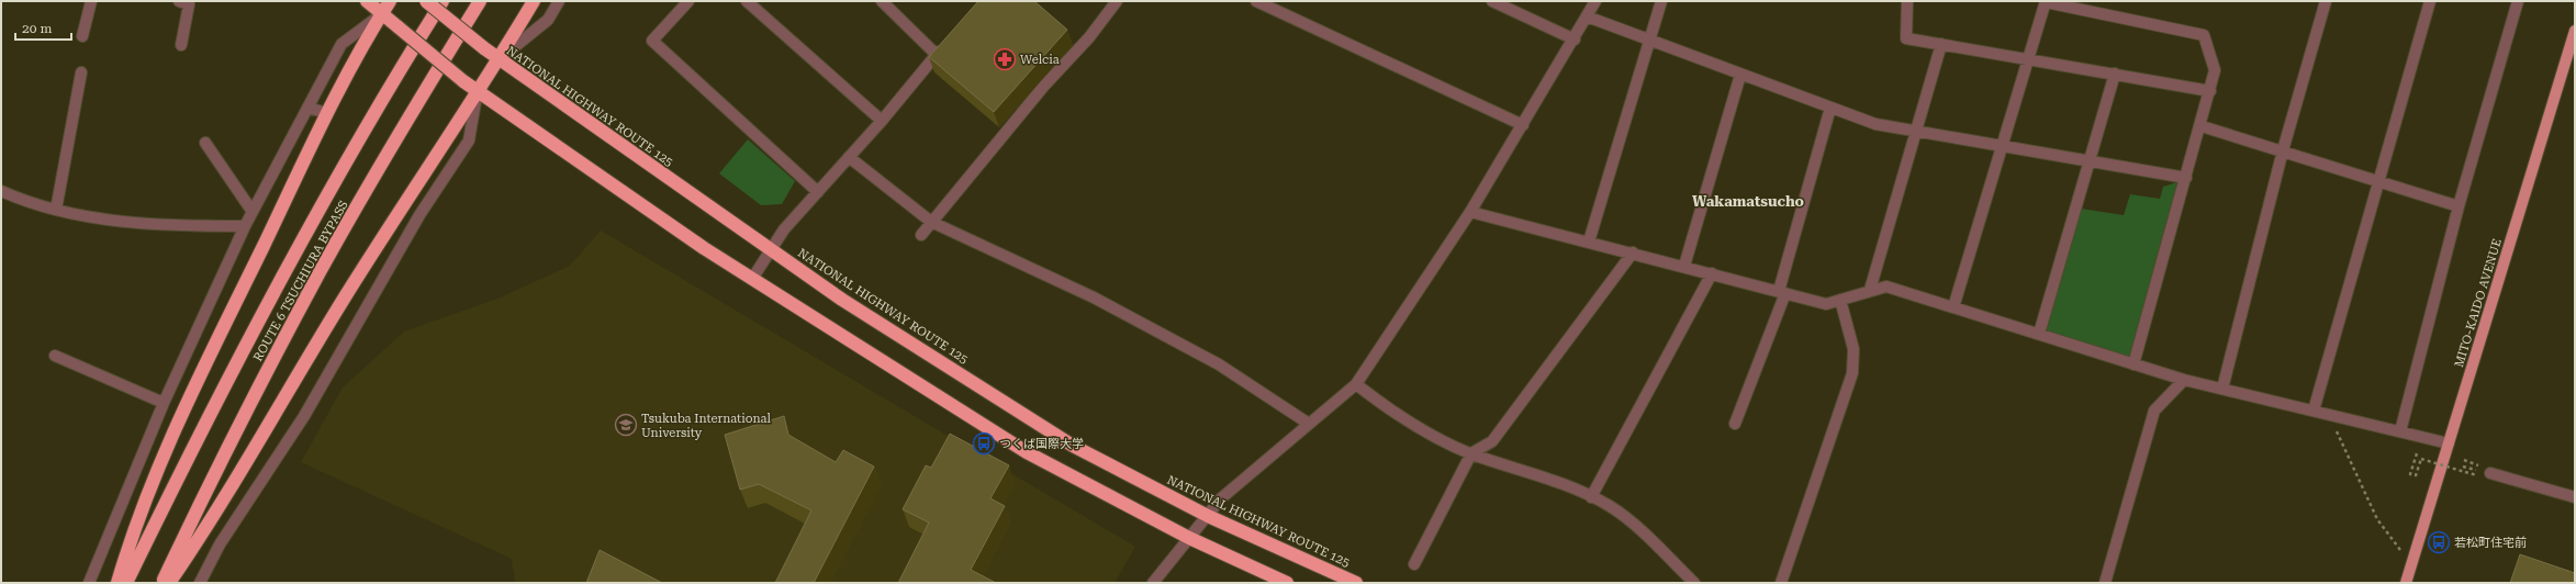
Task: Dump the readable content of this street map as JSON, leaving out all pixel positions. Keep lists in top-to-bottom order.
{
  "streets": {
    "highway": ["NATIONAL HIGHWAY ROUTE 125", "ROUTE 6 TSUCHIURA BYPASS"],
    "main road": ["MITO-KAIDO AVENUE"]
  },
  "districts": ["Wakamatsucho"],
  "places": {
    "pharmacy": ["Welcia"],
    "school or university": ["Tsukuba International University"],
    "bus stop": ["つくば国際大学", "若松町住宅前"]
  },
  "scale_bar": "20 m"
}
